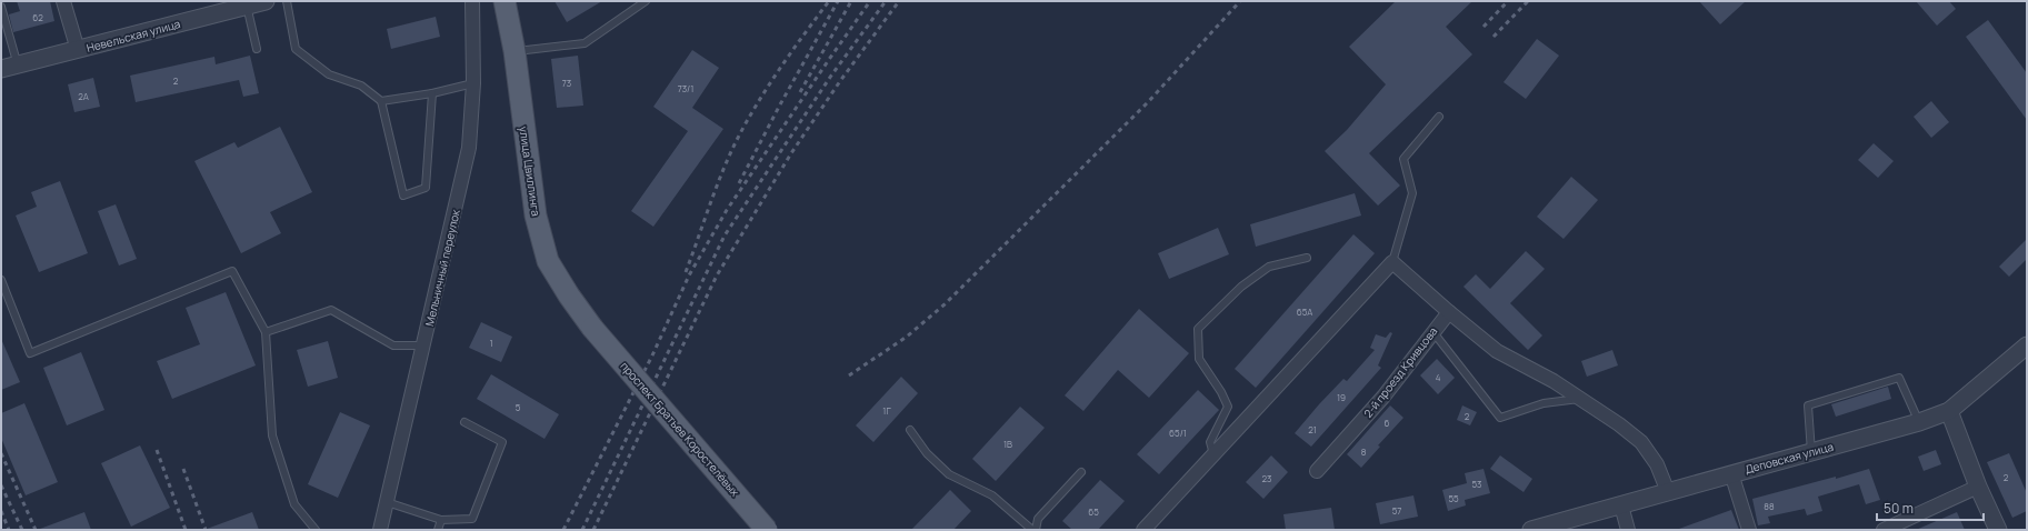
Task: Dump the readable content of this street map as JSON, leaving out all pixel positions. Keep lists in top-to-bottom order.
{
  "streets": {
    "main road": ["улица Цвиллинга", "проспект Братьев Коростелёвых"],
    "street": [
      "Невельская улица",
      "Мельничный переулок",
      "2-й проезд Кривцова",
      "Деповская улица"
    ]
  },
  "crossings": [
    ["улица Цвиллинга", "проспект Братьев Коростелёвых"]
  ],
  "house_numbers": [
    "62",
    "2",
    "73",
    "73/1",
    "2А",
    "65А",
    "1",
    "4",
    "19",
    "5",
    "1Г",
    "2",
    "6",
    "21",
    "65/1",
    "1В",
    "8",
    "2",
    "23",
    "53",
    "55",
    "88",
    "57",
    "65"
  ],
  "scale_bar": "50 m"
}
